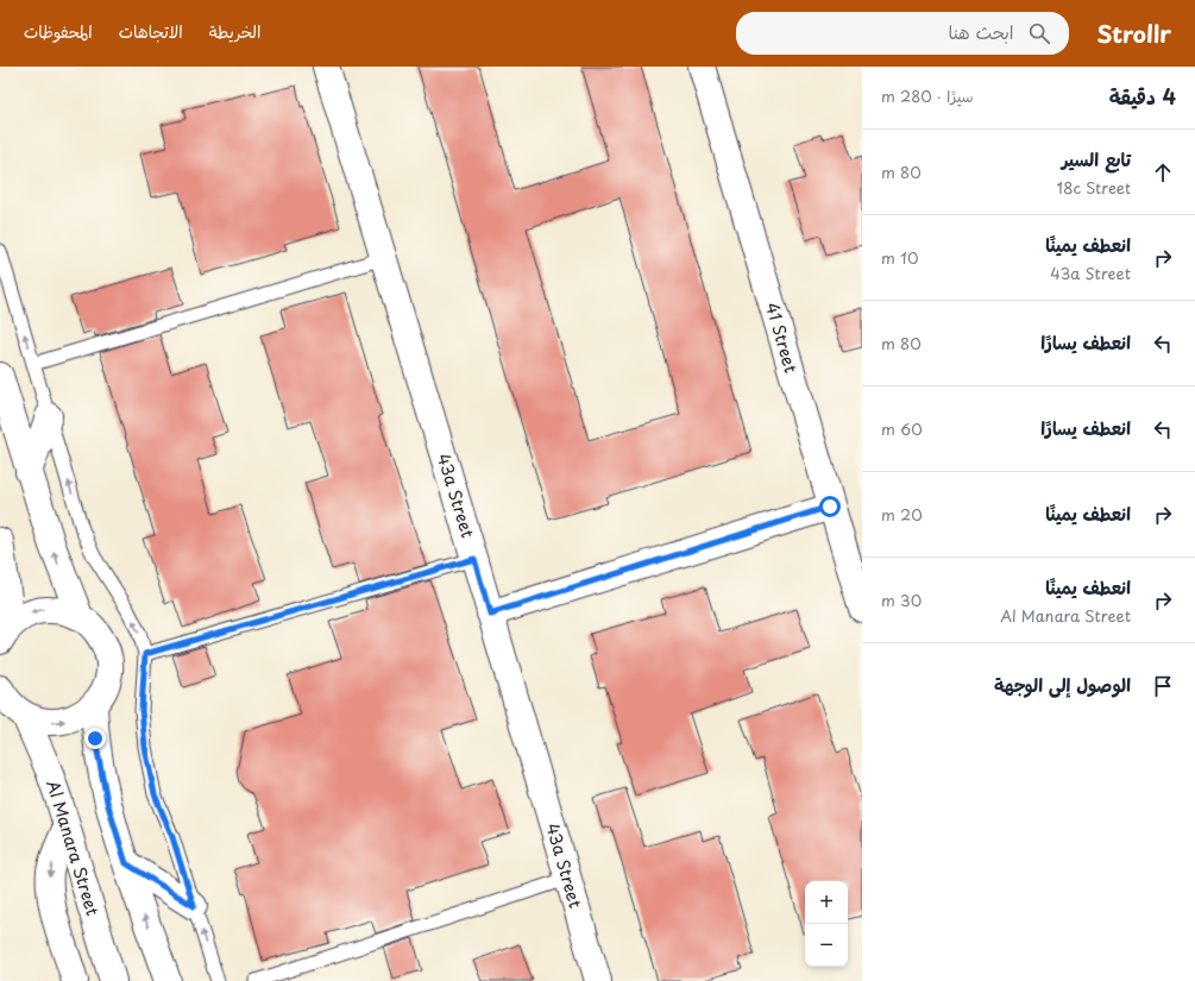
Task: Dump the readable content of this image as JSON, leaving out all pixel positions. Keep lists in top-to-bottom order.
{
  "streets": {
    "street": ["41 Street", "43a Street", "Al Manara Street"]
  },
  "page": {
    "header": "Strollr",
    "search": "ابحث هنا",
    "nav": ["الخريطة", "الاتجاهات", "المحفوظات"],
    "heading": ["4 دقيقة", "سيرًا · 280 m"],
    "list": [
      ["تابع السير", "18c Street", "80 m"],
      ["انعطف يمينًا", "43a Street", "10 m"],
      ["انعطف يسارًا", "80 m"],
      ["انعطف يسارًا", "60 m"],
      ["انعطف يمينًا", "20 m"],
      ["انعطف يمينًا", "Al Manara Street", "30 m"],
      "الوصول إلى الوجهة"
    ],
    "map_buttons": ["+", "−"]
  }
}
